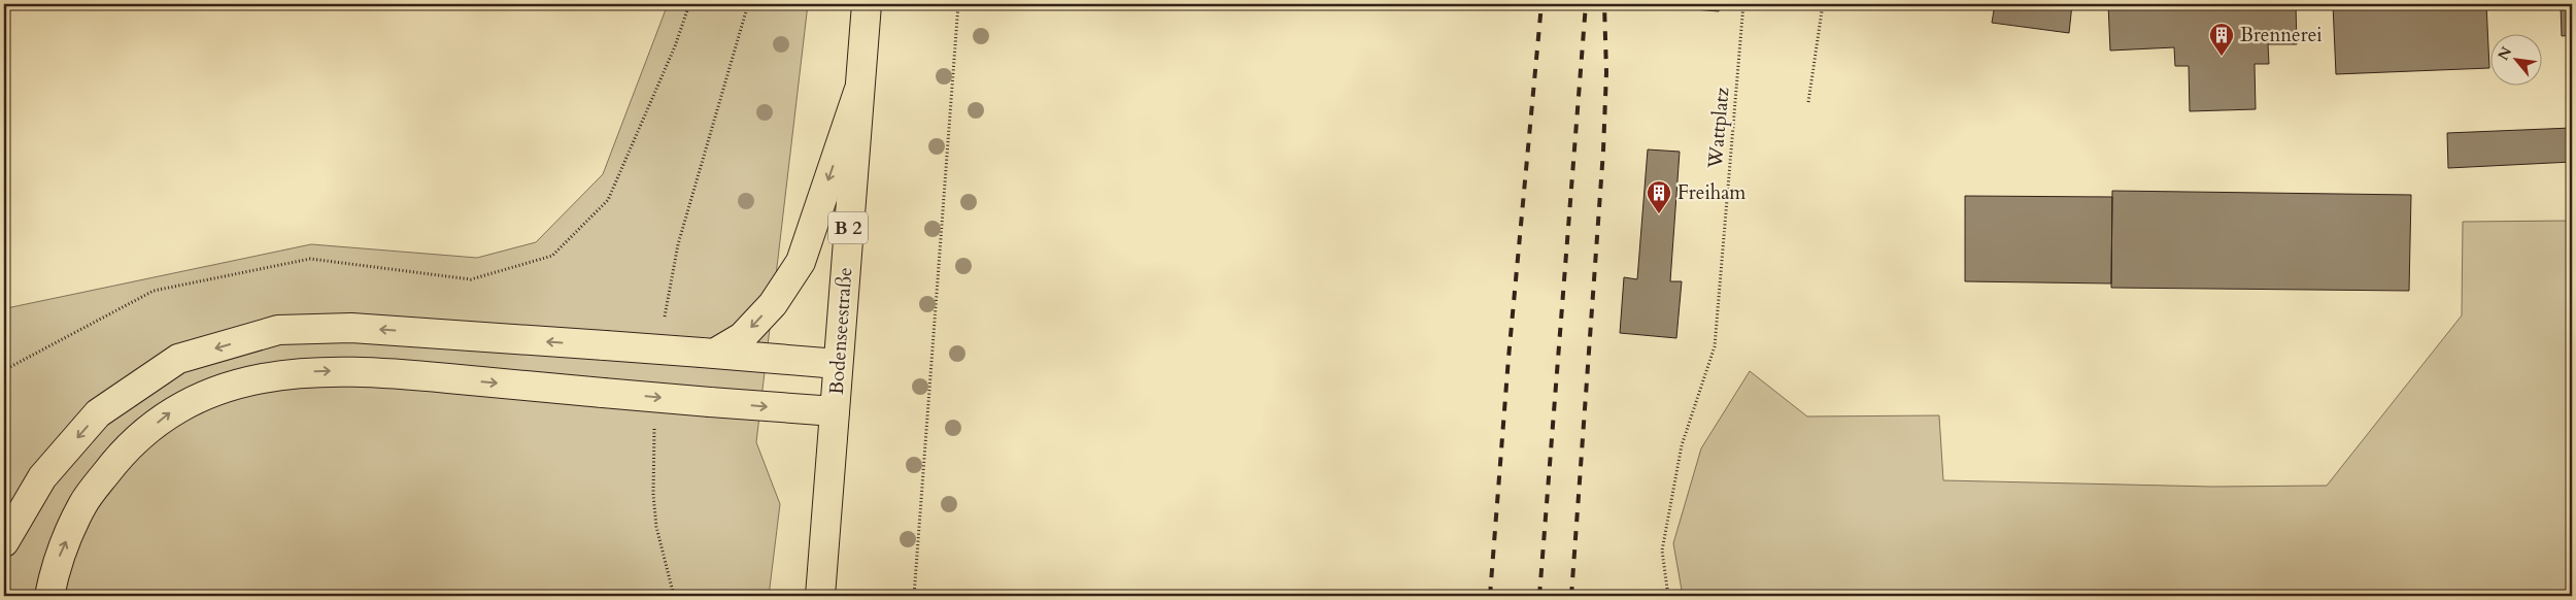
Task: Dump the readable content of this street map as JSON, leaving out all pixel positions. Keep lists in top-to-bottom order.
{
  "streets": {
    "main road": ["B 2", "Bodenseestraße"],
    "path": ["Wattplatz"]
  },
  "places": {
    "building": ["Brennerei", "Freiham"]
  },
  "north": "top left"
}
